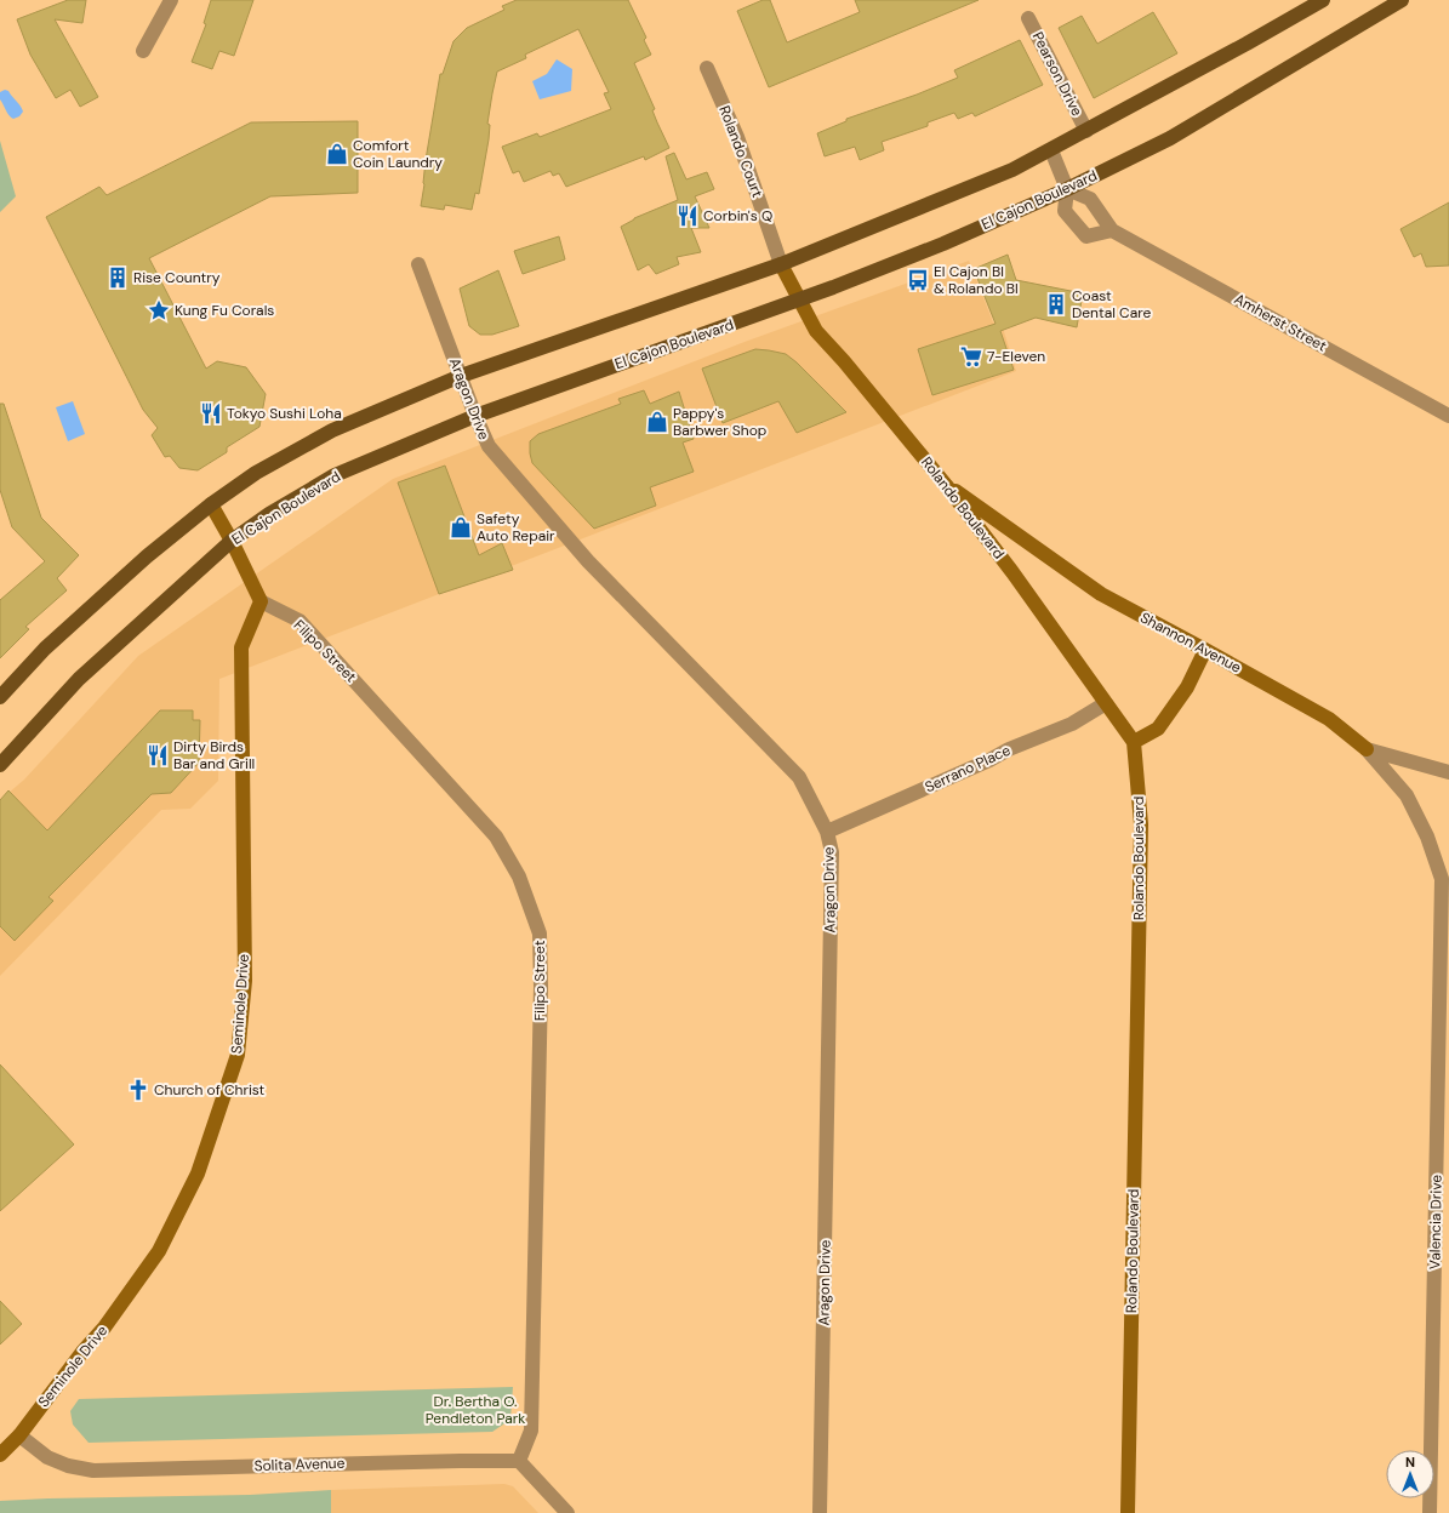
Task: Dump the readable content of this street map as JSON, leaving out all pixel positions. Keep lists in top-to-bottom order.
{
  "streets": {
    "main road": ["El Cajon Boulevard"],
    "street": [
      "Pearson Drive",
      "Rolando Court",
      "Amherst Street",
      "Aragon Drive",
      "Rolando Boulevard",
      "Shannon Avenue",
      "Filipo Street",
      "Serrano Place",
      "Seminole Drive",
      "Valencia Drive",
      "Solita Avenue"
    ]
  },
  "crossings": [
    ["Rolando Court", "Rolando Boulevard"],
    ["El Cajon Boulevard", "Amherst Street"],
    ["El Cajon Boulevard", "Aragon Drive"],
    ["El Cajon Boulevard", "Rolando Boulevard"],
    ["Aragon Drive", "Serrano Place"],
    ["Rolando Boulevard", "Shannon Avenue"],
    ["Rolando Boulevard", "Serrano Place"],
    ["Shannon Avenue", "Valencia Drive"],
    ["Filipo Street", "Seminole Drive"],
    ["Filipo Street", "Solita Avenue"],
    ["Seminole Drive", "Solita Avenue"]
  ],
  "parks": ["Dr. Bertha O. Pendleton Park"],
  "places": {
    "shop": ["Comfort Coin Laundry", "Pappy's Barbwer Shop", "Safety Auto Repair"],
    "restaurant": ["Corbin's Q", "Tokyo Sushi Loha", "Dirty Birds Bar and Grill"],
    "building": ["Rise Country", "Coast Dental Care"],
    "bus stop": ["El Cajon Bl & Rolando Bl"],
    "place": ["Kung Fu Corals"],
    "supermarket": ["7-Eleven"],
    "church": ["Church of Christ"]
  },
  "north": "top"
}
